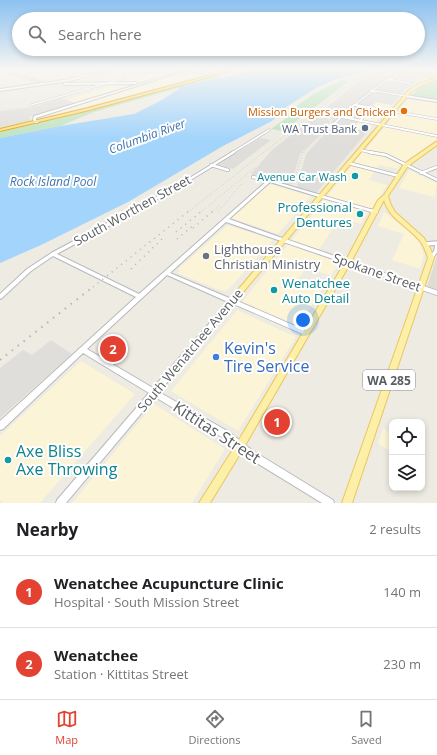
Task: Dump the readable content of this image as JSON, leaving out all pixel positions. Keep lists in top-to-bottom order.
{
  "streets": {
    "main road": [
      "South Worthen Street",
      "Spokane Street",
      "South Wenatchee Avenue",
      "WA 285",
      "Kittitas Street"
    ]
  },
  "crossings": [
    ["Spokane Street", "South Wenatchee Avenue"],
    ["Spokane Street", "WA 285"],
    ["South Wenatchee Avenue", "Kittitas Street"]
  ],
  "water": ["Columbia River", "Rock Island Pool"],
  "places": [
    "Mission Burgers and Chicken",
    "WA Trust Bank",
    "Avenue Car Wash",
    "Professional Dentures",
    "Lighthouse Christian Ministry",
    "Wenatchee Auto Detail",
    "Kevin's Tire Service",
    "Axe Bliss Axe Throwing"
  ],
  "page": {
    "search": "Search here",
    "pins": ["2", "1"],
    "heading": ["Nearby", "2 results"],
    "list": [
      {
        "mark": "1",
        "name": "Wenatchee Acupuncture Clinic",
        "note": "Hospital · South Mission Street",
        "value": "140 m"
      },
      {
        "mark": "2",
        "name": "Wenatchee",
        "note": "Station · Kittitas Street",
        "value": "230 m"
      }
    ],
    "nav": ["Map", "Directions", "Saved"]
  }
}
